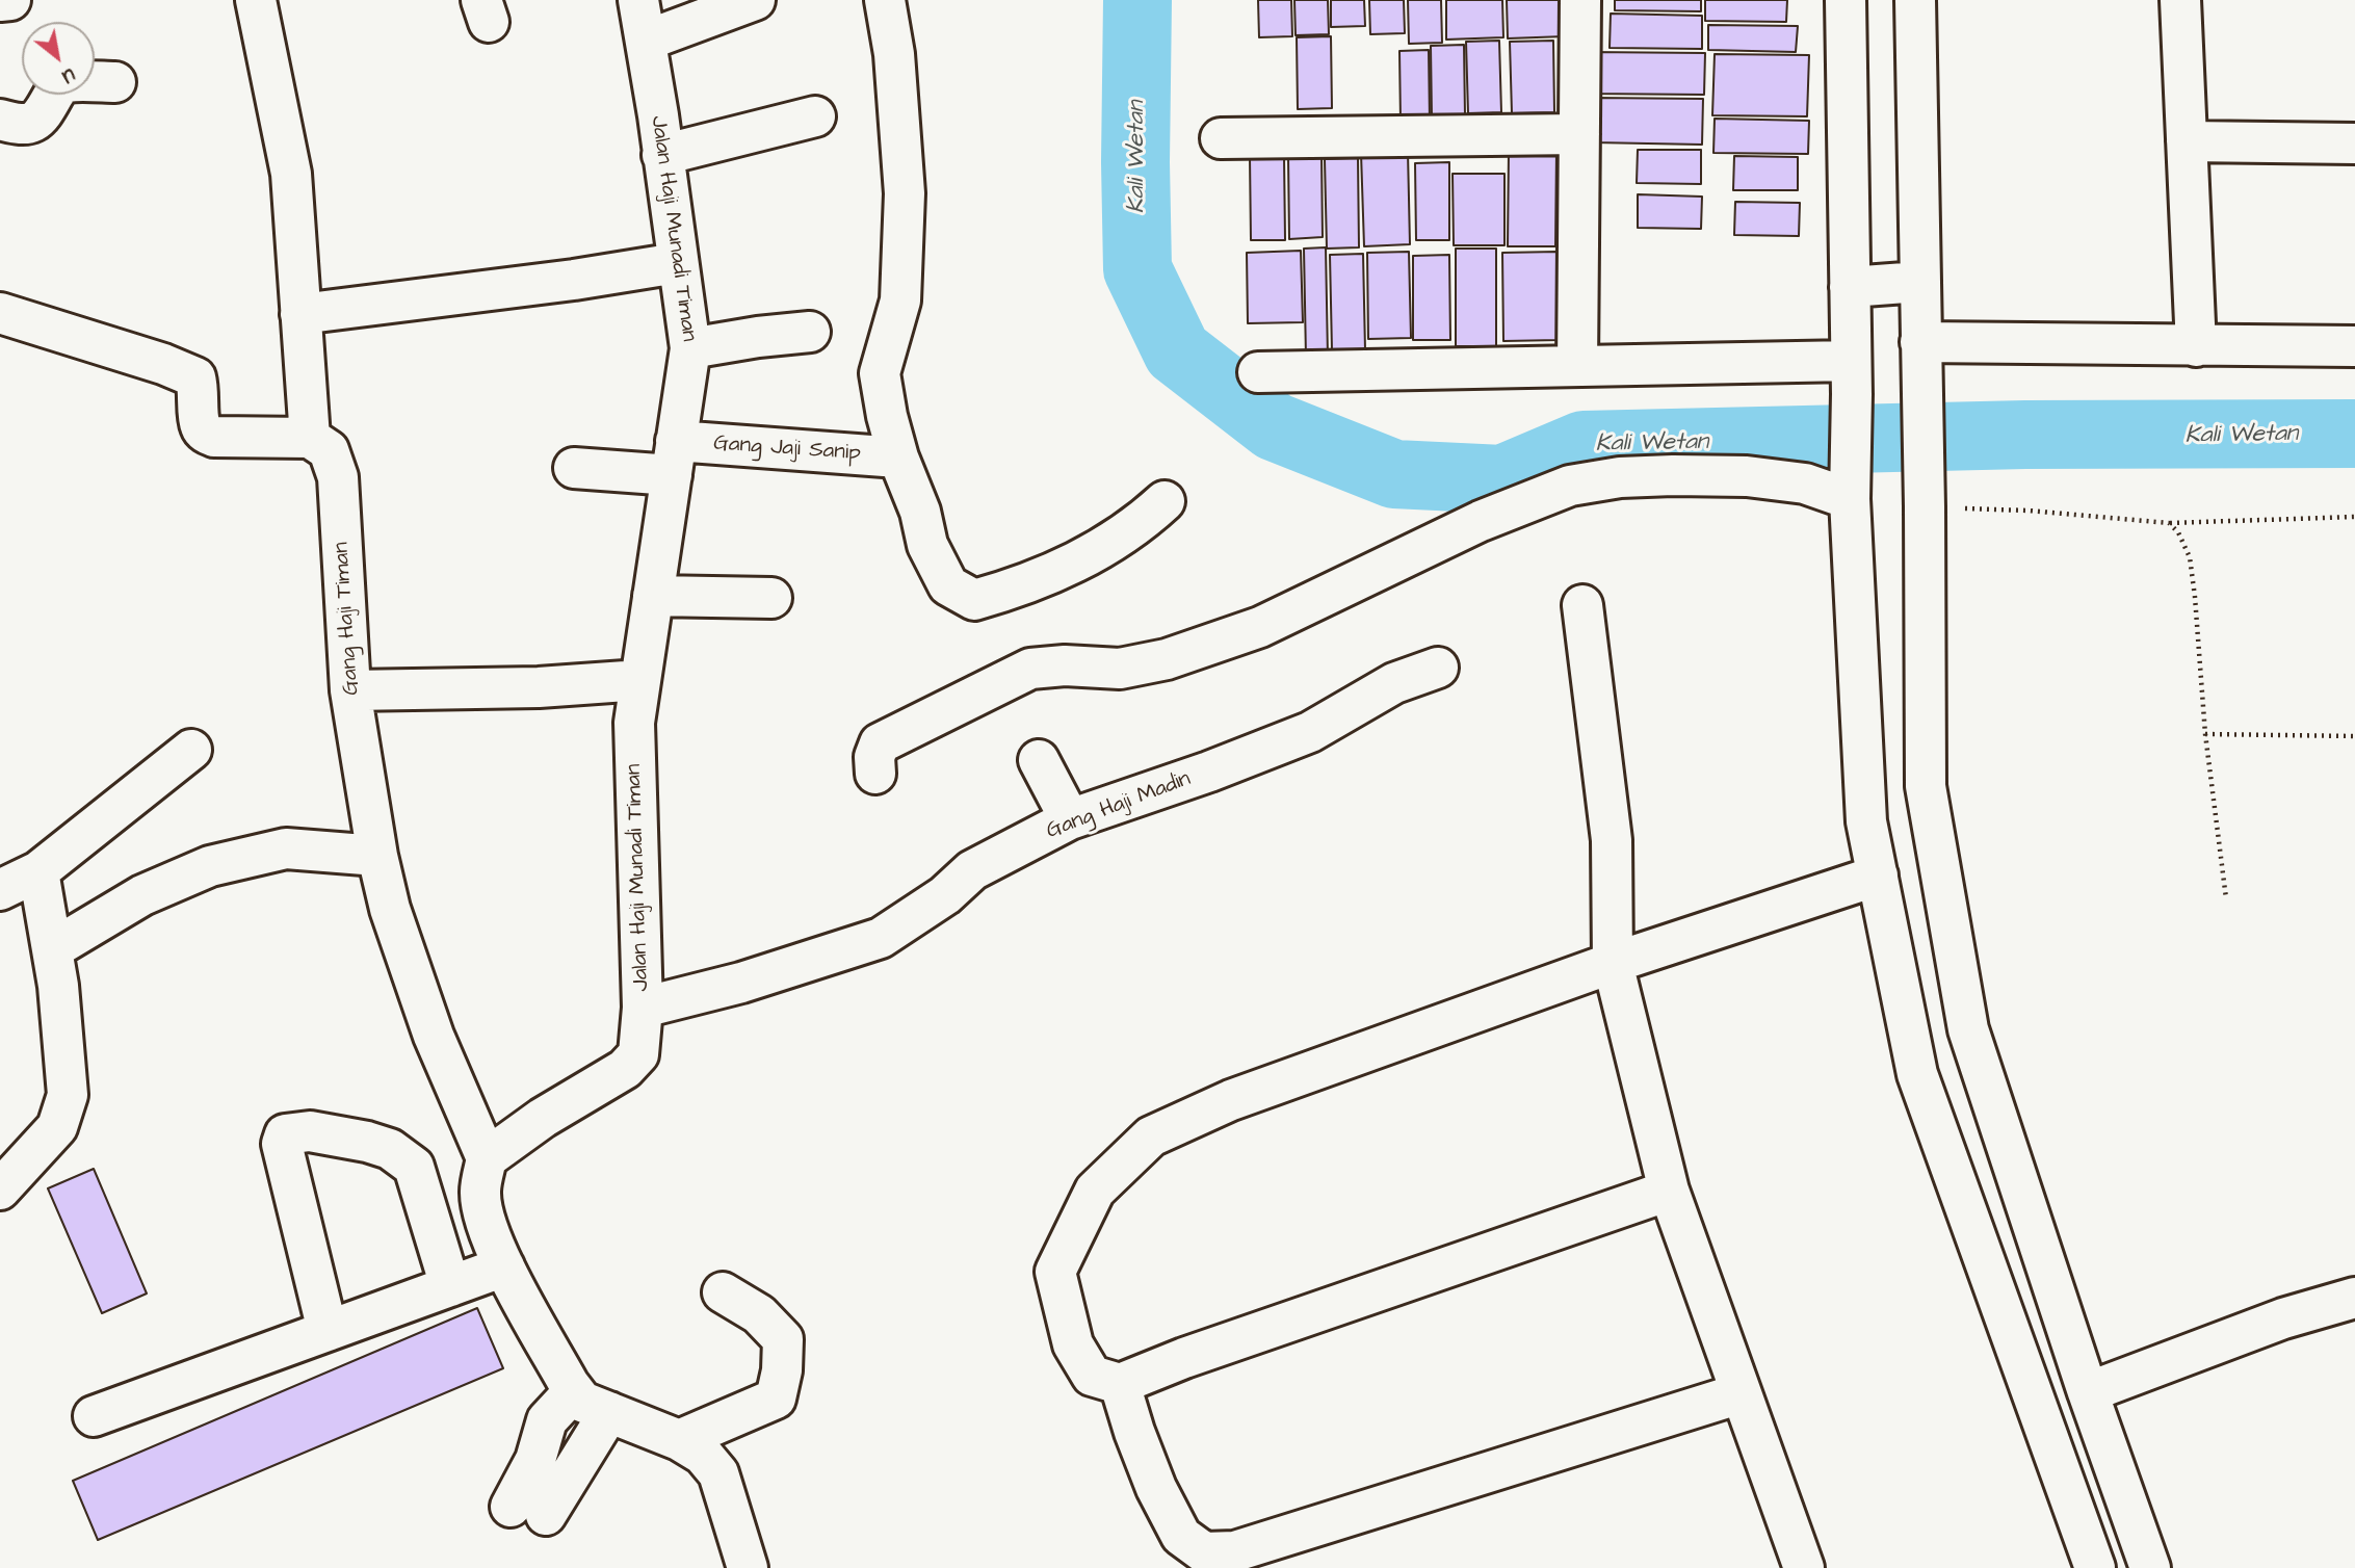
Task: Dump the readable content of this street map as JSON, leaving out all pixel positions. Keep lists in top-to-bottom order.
{
  "streets": {
    "street": [
      "Jalan Haji Munadi Timan",
      "Gang Jaji Sanip",
      "Gang Haji Timan",
      "Gang Haji Madin"
    ]
  },
  "crossings": [
    ["Jalan Haji Munadi Timan", "Gang Jaji Sanip"],
    ["Jalan Haji Munadi Timan", "Gang Haji Timan"],
    ["Jalan Haji Munadi Timan", "Gang Haji Madin"]
  ],
  "water": ["Kali Wetan"],
  "north": "bottom right"
}
